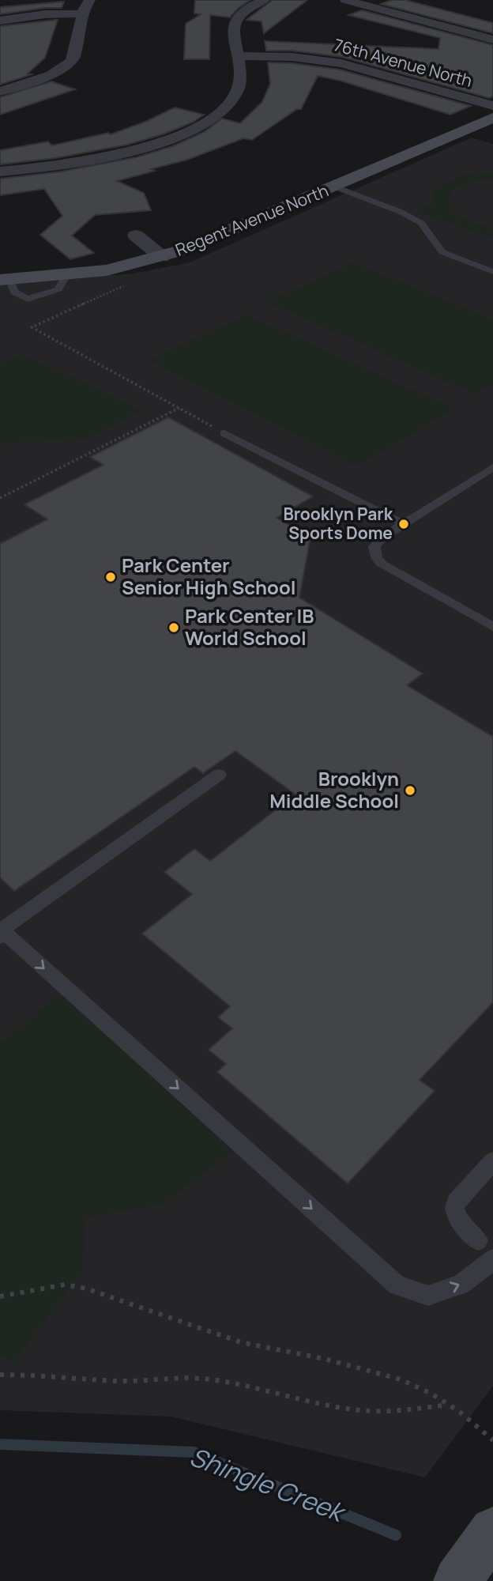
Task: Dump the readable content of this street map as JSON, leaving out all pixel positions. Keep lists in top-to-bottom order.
{
  "streets": {
    "street": ["76th Avenue North", "Regent Avenue North"]
  },
  "water": ["Shingle Creek"],
  "places": [
    "Brooklyn Park Sports Dome",
    "Park Center Senior High School",
    "Park Center IB World School",
    "Brooklyn Middle School"
  ]
}
